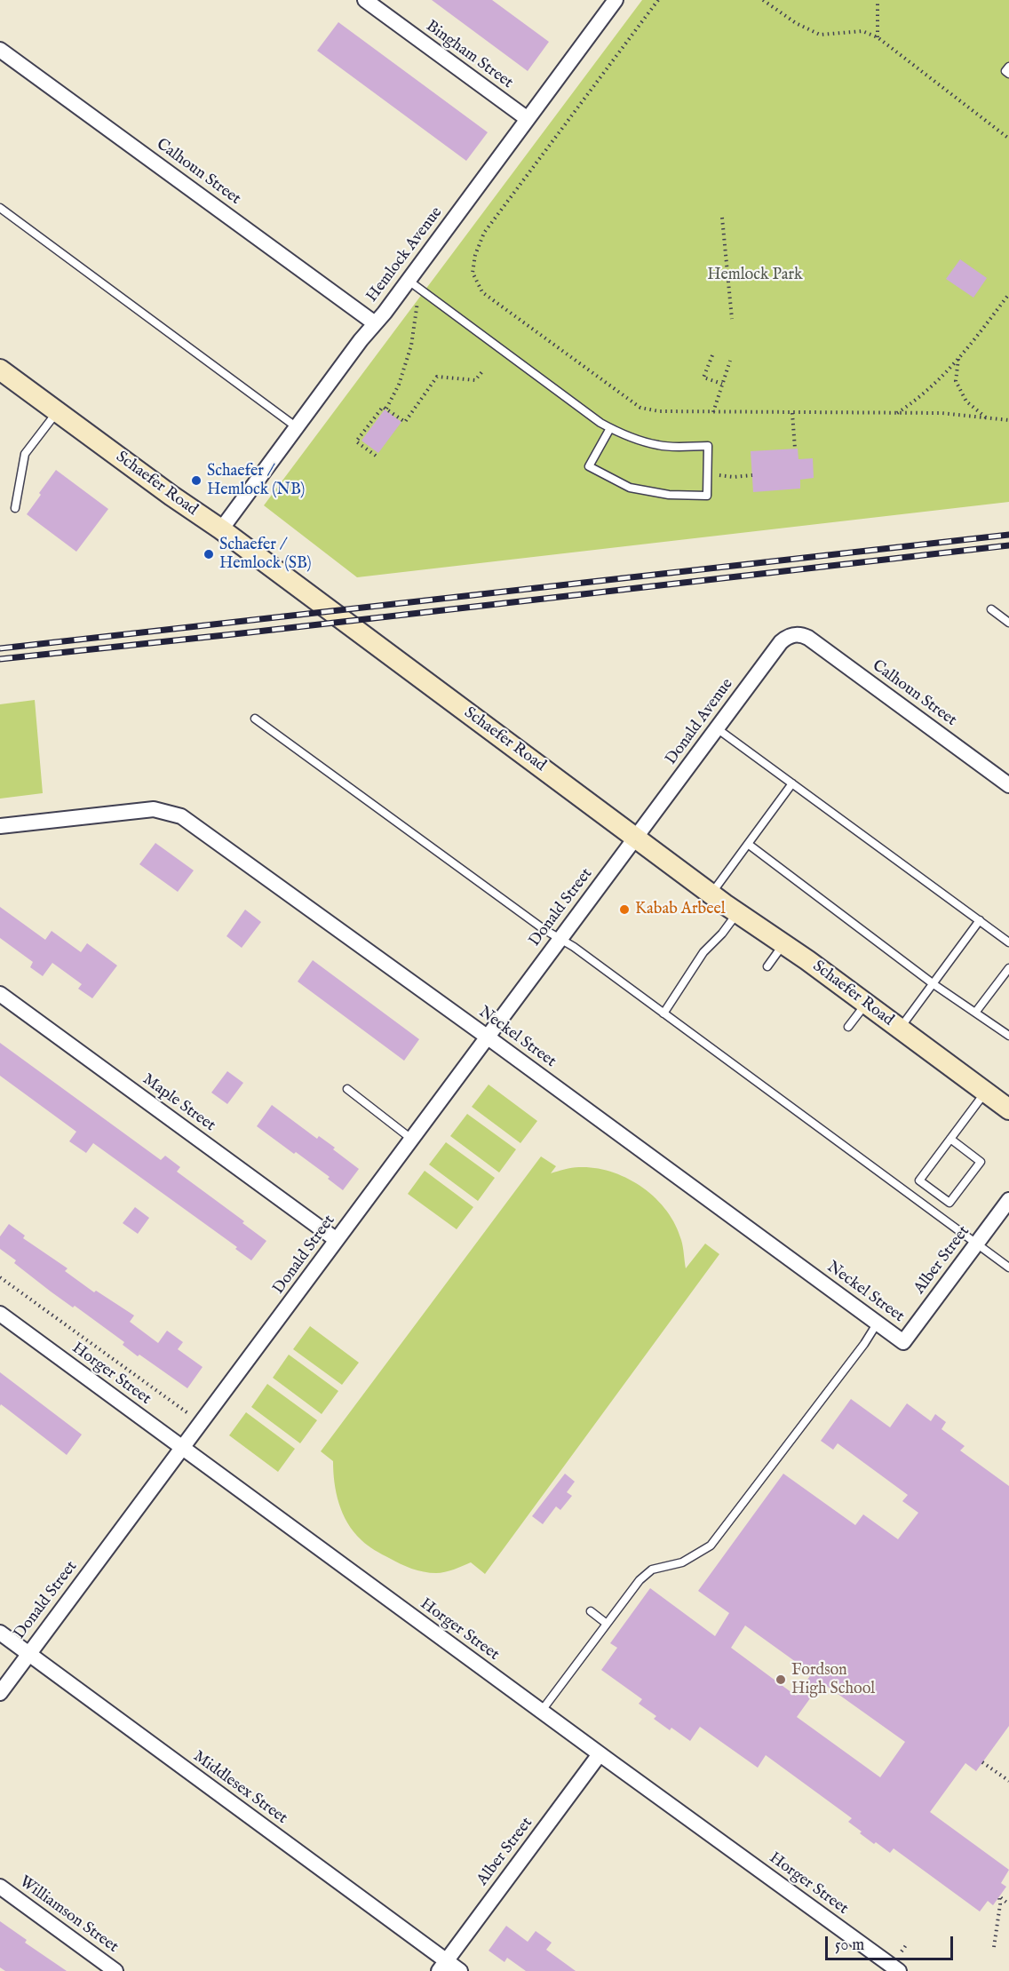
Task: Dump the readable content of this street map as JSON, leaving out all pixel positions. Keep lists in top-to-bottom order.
{
  "streets": {
    "main road": ["Schaefer Road"],
    "street": [
      "Bingham Street",
      "Calhoun Street",
      "Hemlock Avenue",
      "Donald Avenue",
      "Donald Street",
      "Neckel Street",
      "Maple Street",
      "Alber Street",
      "Horger Street",
      "Middlesex Street",
      "Williamson Street"
    ]
  },
  "crossings": [
    ["Bingham Street", "Hemlock Avenue"],
    ["Calhoun Street", "Hemlock Avenue"],
    ["Calhoun Street", "Donald Avenue"],
    ["Hemlock Avenue", "Schaefer Road"],
    ["Schaefer Road", "Donald Avenue"],
    ["Schaefer Road", "Donald Street"],
    ["Donald Avenue", "Donald Street"],
    ["Donald Street", "Neckel Street"],
    ["Donald Street", "Maple Street"],
    ["Donald Street", "Horger Street"],
    ["Donald Street", "Middlesex Street"],
    ["Neckel Street", "Alber Street"],
    ["Alber Street", "Horger Street"],
    ["Alber Street", "Middlesex Street"]
  ],
  "parks": ["Hemlock Park"],
  "places": [
    "Schaefer / Hemlock (NB)",
    "Schaefer / Hemlock (SB)",
    "Kabab Arbeel",
    "Fordson High School"
  ],
  "scale_bar": "50 m"
}
